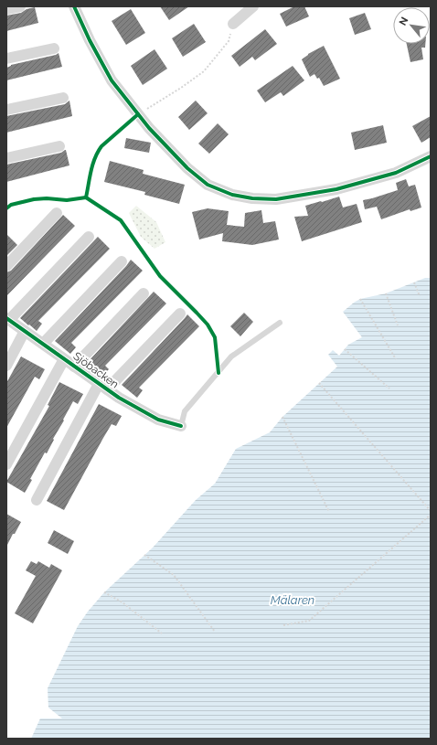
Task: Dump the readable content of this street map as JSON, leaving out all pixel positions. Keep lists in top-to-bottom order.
{
  "streets": {
    "street": ["Sjöbacken"]
  },
  "water": ["Mälaren"],
  "north": "top left"
}
